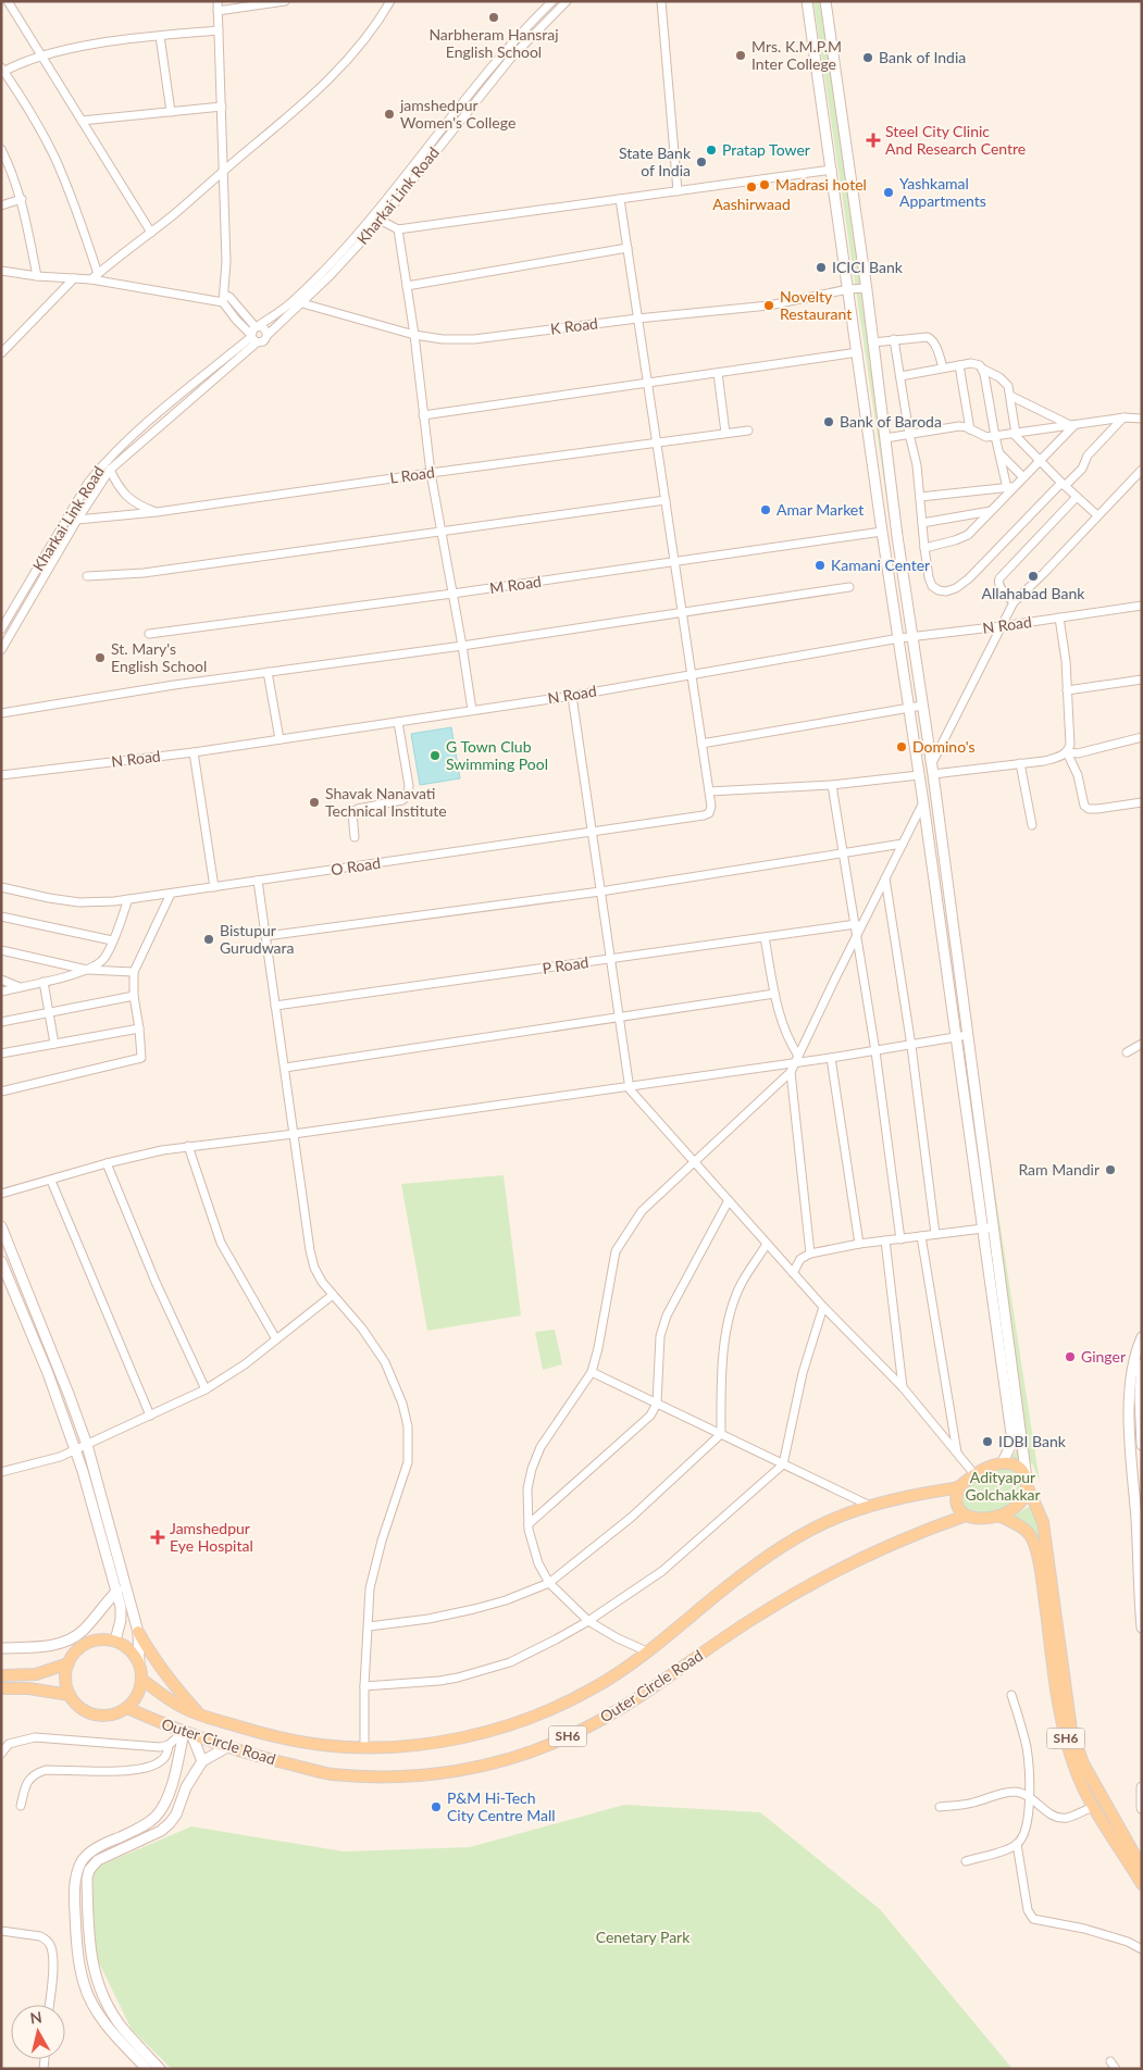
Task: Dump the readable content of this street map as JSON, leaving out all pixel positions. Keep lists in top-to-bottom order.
{
  "streets": {
    "main road": ["Outer Circle Road", "SH6"],
    "street": [
      "Kharkai Link Road",
      "K Road",
      "L Road",
      "M Road",
      "N Road",
      "O Road",
      "P Road"
    ]
  },
  "crossings": [
    ["Kharkai Link Road", "K Road"],
    ["Outer Circle Road", "SH6"]
  ],
  "parks": ["Adityapur Golchakkar", "Cenetary Park"],
  "places": {
    "other": [
      "Narbheram Hansraj English School",
      "Mrs. K.M.P.M Inter College",
      "Bank of India",
      "jamshedpur Women's College",
      "Pratap Tower",
      "State Bank of India",
      "Madrasi hotel",
      "Aashirwaad",
      "Yashkamal Appartments",
      "ICICI Bank",
      "Novelty Restaurant",
      "Bank of Baroda",
      "Amar Market",
      "Kamani Center",
      "Allahabad Bank",
      "St. Mary's English School",
      "Domino's",
      "G Town Club Swimming Pool",
      "Shavak Nanavati Technical Institute",
      "Bistupur Gurudwara",
      "Ram Mandir",
      "Ginger",
      "IDBI Bank",
      "P&M Hi-Tech City Centre Mall"
    ],
    "health": ["Steel City Clinic And Research Centre", "Jamshedpur Eye Hospital"]
  },
  "north": "top"
}
